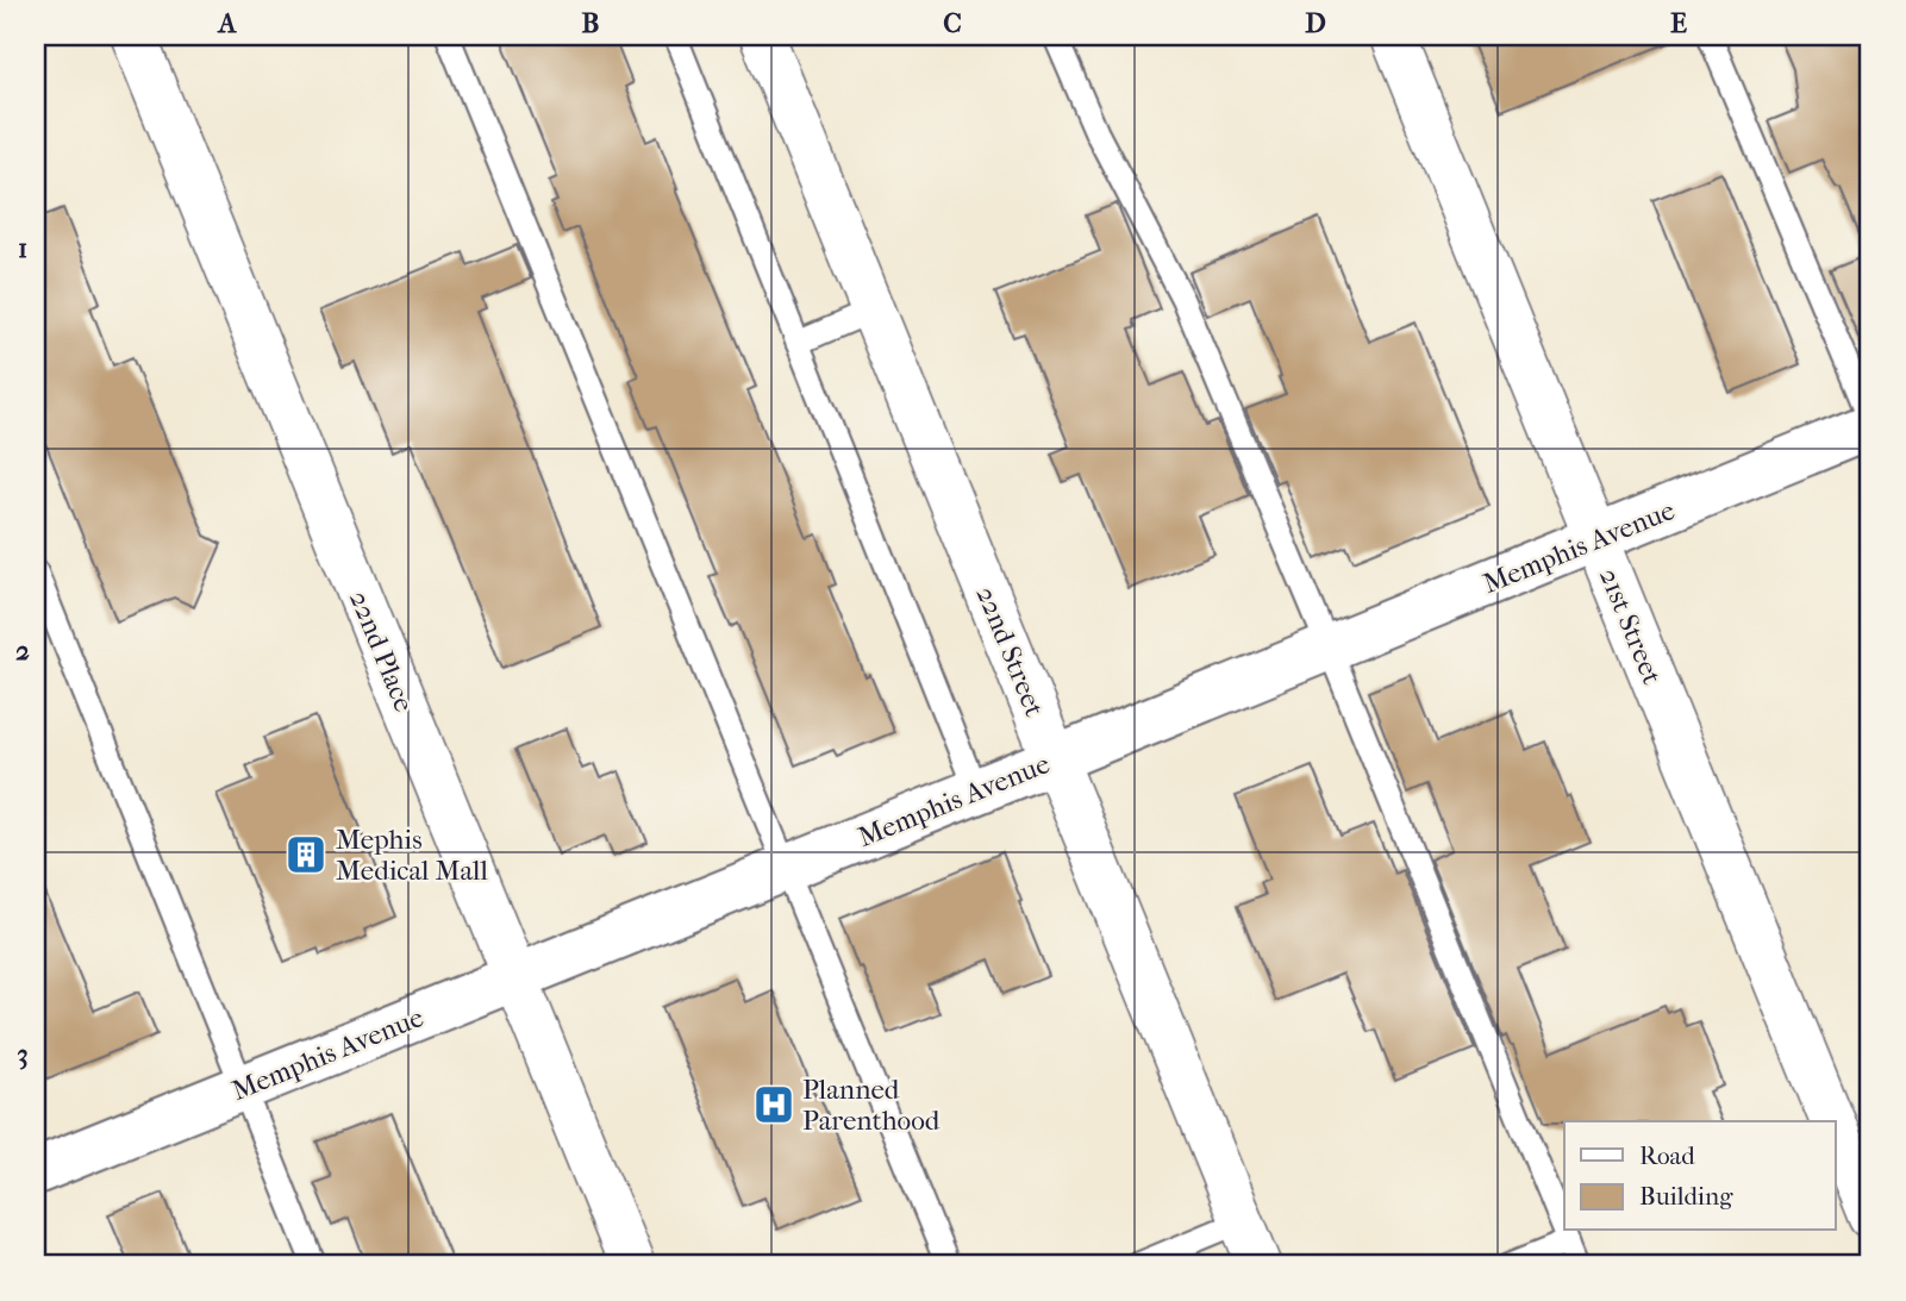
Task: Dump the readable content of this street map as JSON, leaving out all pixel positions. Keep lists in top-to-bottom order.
{
  "streets": {
    "street": [
      "Memphis Avenue",
      "21st Street",
      "22nd Place",
      "22nd Street"
    ]
  },
  "crossings": [
    ["Memphis Avenue", "21st Street"],
    ["Memphis Avenue", "22nd Place"],
    ["Memphis Avenue", "22nd Street"]
  ],
  "places": {
    "building": ["Mephis Medical Mall"],
    "hospital": ["Planned Parenthood"]
  },
  "legend": ["Road", "Building"],
  "grid": {
    "columns": [
      "A",
      "B",
      "C",
      "D",
      "E"
    ],
    "rows": ["1", "2", "3"]
  }
}
